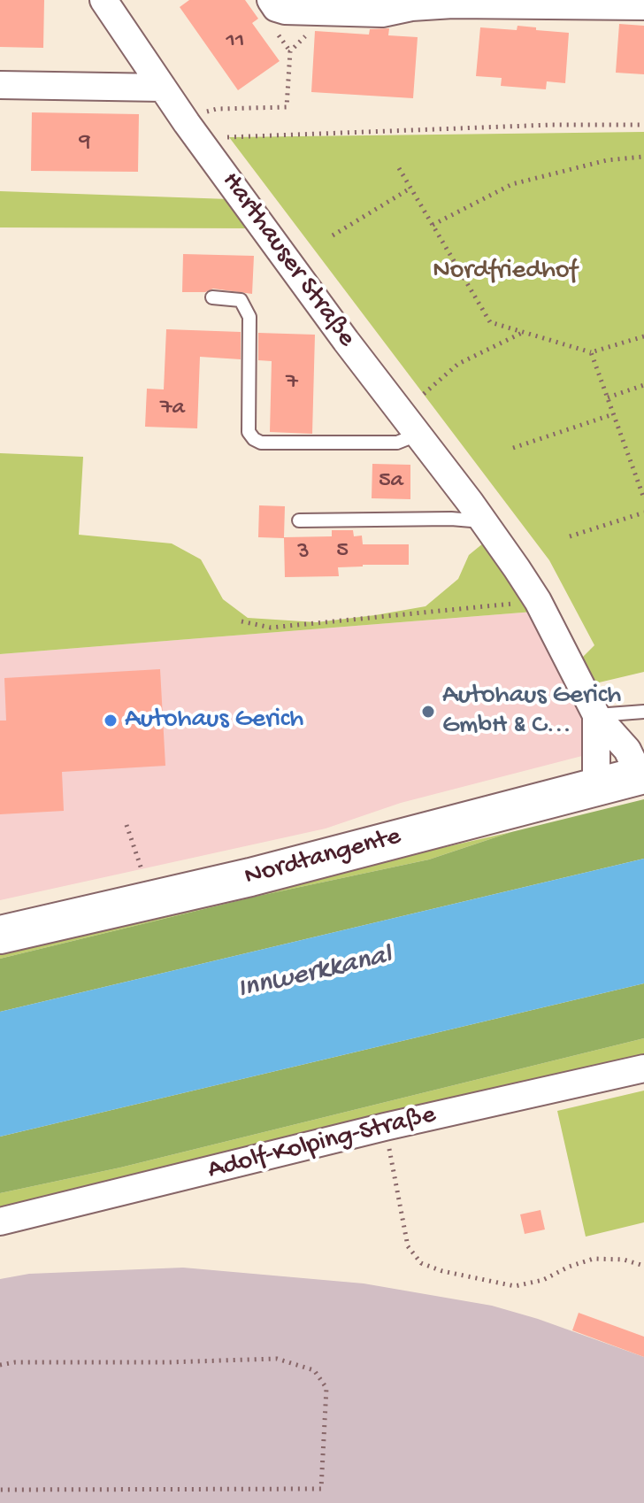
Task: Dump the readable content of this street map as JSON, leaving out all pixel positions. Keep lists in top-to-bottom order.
{
  "streets": {
    "main road": ["Nordtangente"],
    "street": ["Harthauser Straße", "Adolf-Kolping-Straße"]
  },
  "crossings": [
    ["Harthauser Straße", "Nordtangente"]
  ],
  "water": ["Innwerkkanal"],
  "parks": ["Nordfriedhof"],
  "places": ["Autohaus Gerich GmbH & C...", "Autohaus Gerich"],
  "house_numbers": [
    "11",
    "9",
    "7",
    "7a",
    "5a",
    "5",
    "3"
  ]
}
